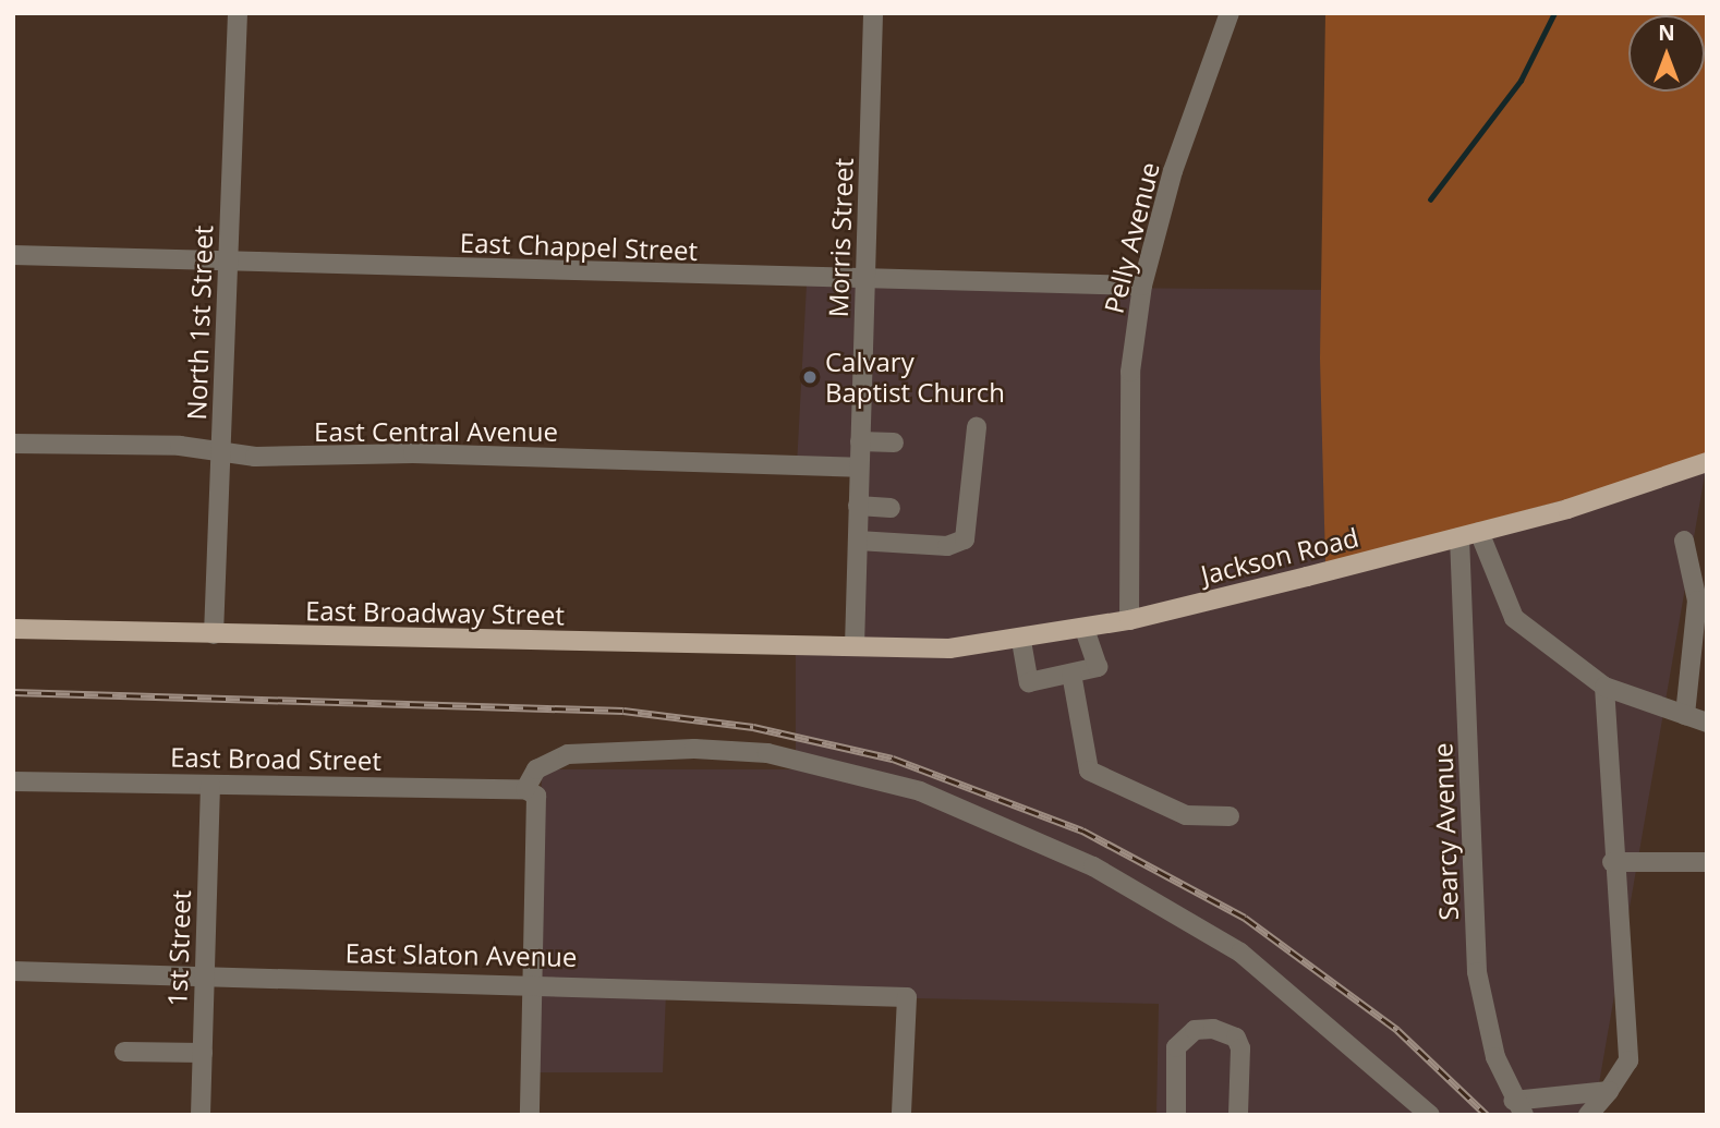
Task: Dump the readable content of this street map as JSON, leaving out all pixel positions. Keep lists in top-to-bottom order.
{
  "streets": {
    "main road": ["Jackson Road", "East Broadway Street"],
    "street": [
      "Morris Street",
      "Pelly Avenue",
      "East Chappel Street",
      "North 1st Street",
      "East Central Avenue",
      "East Broad Street",
      "Searcy Avenue",
      "1st Street",
      "East Slaton Avenue"
    ]
  },
  "crossings": [
    ["Morris Street", "East Chappel Street"],
    ["Morris Street", "East Central Avenue"],
    ["Morris Street", "Jackson Road"],
    ["Morris Street", "East Broadway Street"],
    ["Pelly Avenue", "East Chappel Street"],
    ["Pelly Avenue", "Jackson Road"],
    ["East Chappel Street", "North 1st Street"],
    ["North 1st Street", "East Central Avenue"],
    ["North 1st Street", "East Broadway Street"],
    ["Jackson Road", "East Broadway Street"],
    ["Jackson Road", "Searcy Avenue"],
    ["East Broad Street", "1st Street"],
    ["1st Street", "East Slaton Avenue"]
  ],
  "places": ["Calvary Baptist Church"],
  "north": "top"
}
